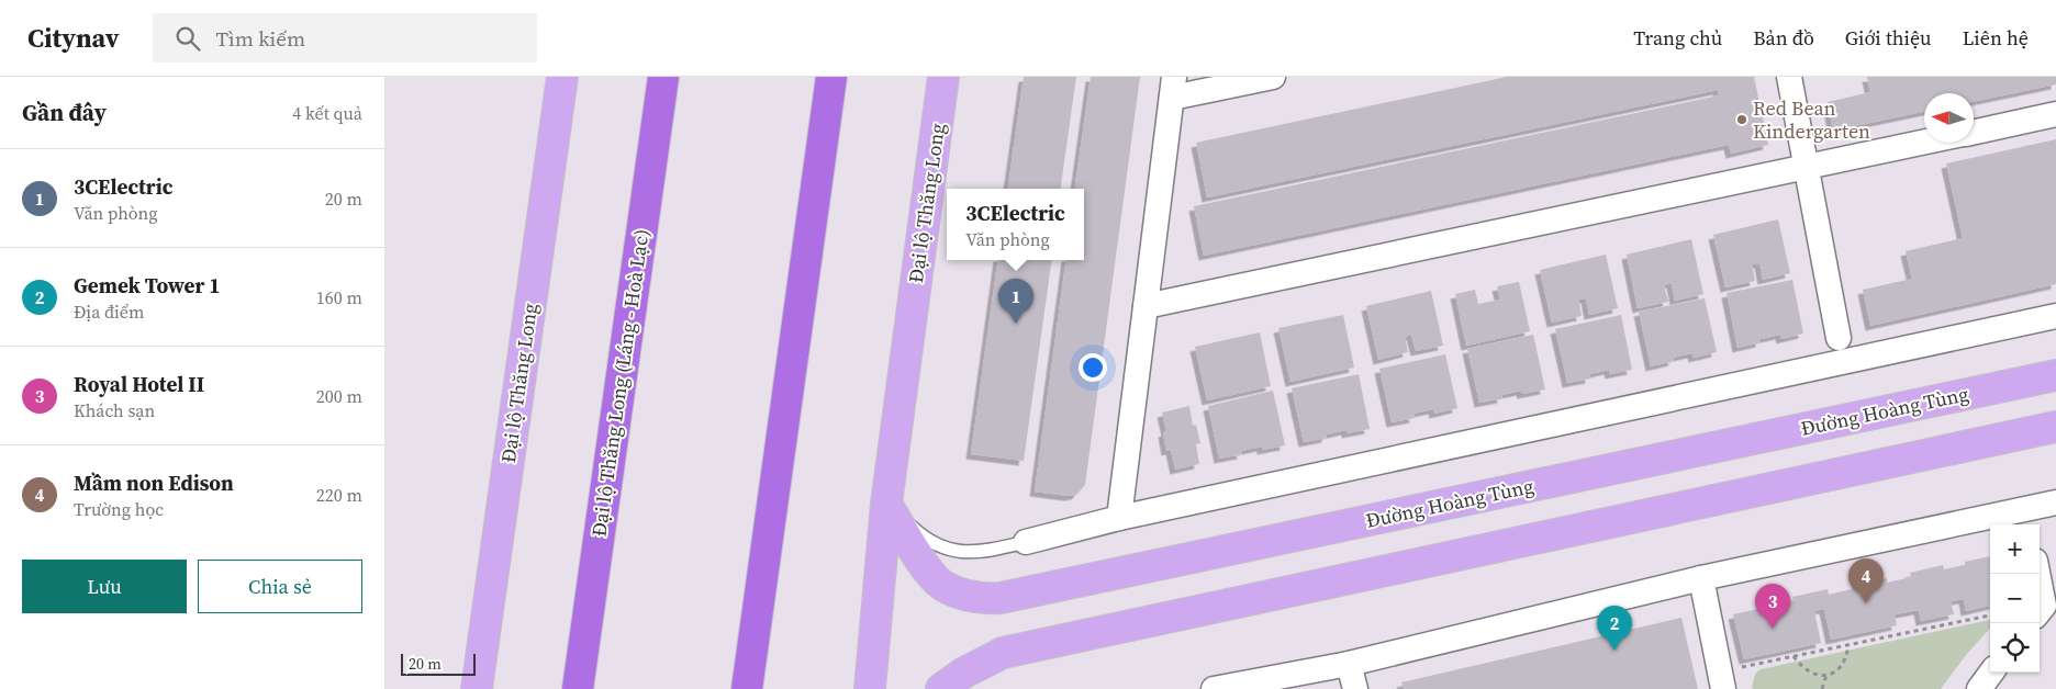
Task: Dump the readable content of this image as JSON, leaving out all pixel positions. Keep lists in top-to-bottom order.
{
  "streets": {
    "highway": ["Đại lộ Thăng Long (Láng - Hoà Lạc)"],
    "main road": ["Đại lộ Thăng Long", "Đường Hoàng Tùng"]
  },
  "crossings": [
    ["Đại lộ Thăng Long", "Đường Hoàng Tùng"]
  ],
  "places": ["Red Bean Kindergarten"],
  "scale_bar": "20 m",
  "north": "left",
  "page": {
    "header": "Citynav",
    "search": "Tìm kiếm",
    "nav": [
      "Trang chủ",
      "Bản đồ",
      "Giới thiệu",
      "Liên hệ"
    ],
    "heading": ["Gần đây", "4 kết quả"],
    "list": [
      {
        "mark": "1",
        "name": "3CElectric",
        "note": "Văn phòng",
        "value": "20 m"
      },
      {
        "mark": "2",
        "name": "Gemek Tower 1",
        "note": "Địa điểm",
        "value": "160 m"
      },
      {
        "mark": "3",
        "name": "Royal Hotel II",
        "note": "Khách sạn",
        "value": "200 m"
      },
      {
        "mark": "4",
        "name": "Mầm non Edison",
        "note": "Trường học",
        "value": "220 m"
      }
    ],
    "popup": ["3CElectric", "Văn phòng"],
    "pins": [
      "1",
      "4",
      "3",
      "2"
    ],
    "map_buttons": ["+", "−"],
    "buttons": ["Lưu", "Chia sẻ"],
    "scale": "20 m"
  }
}
